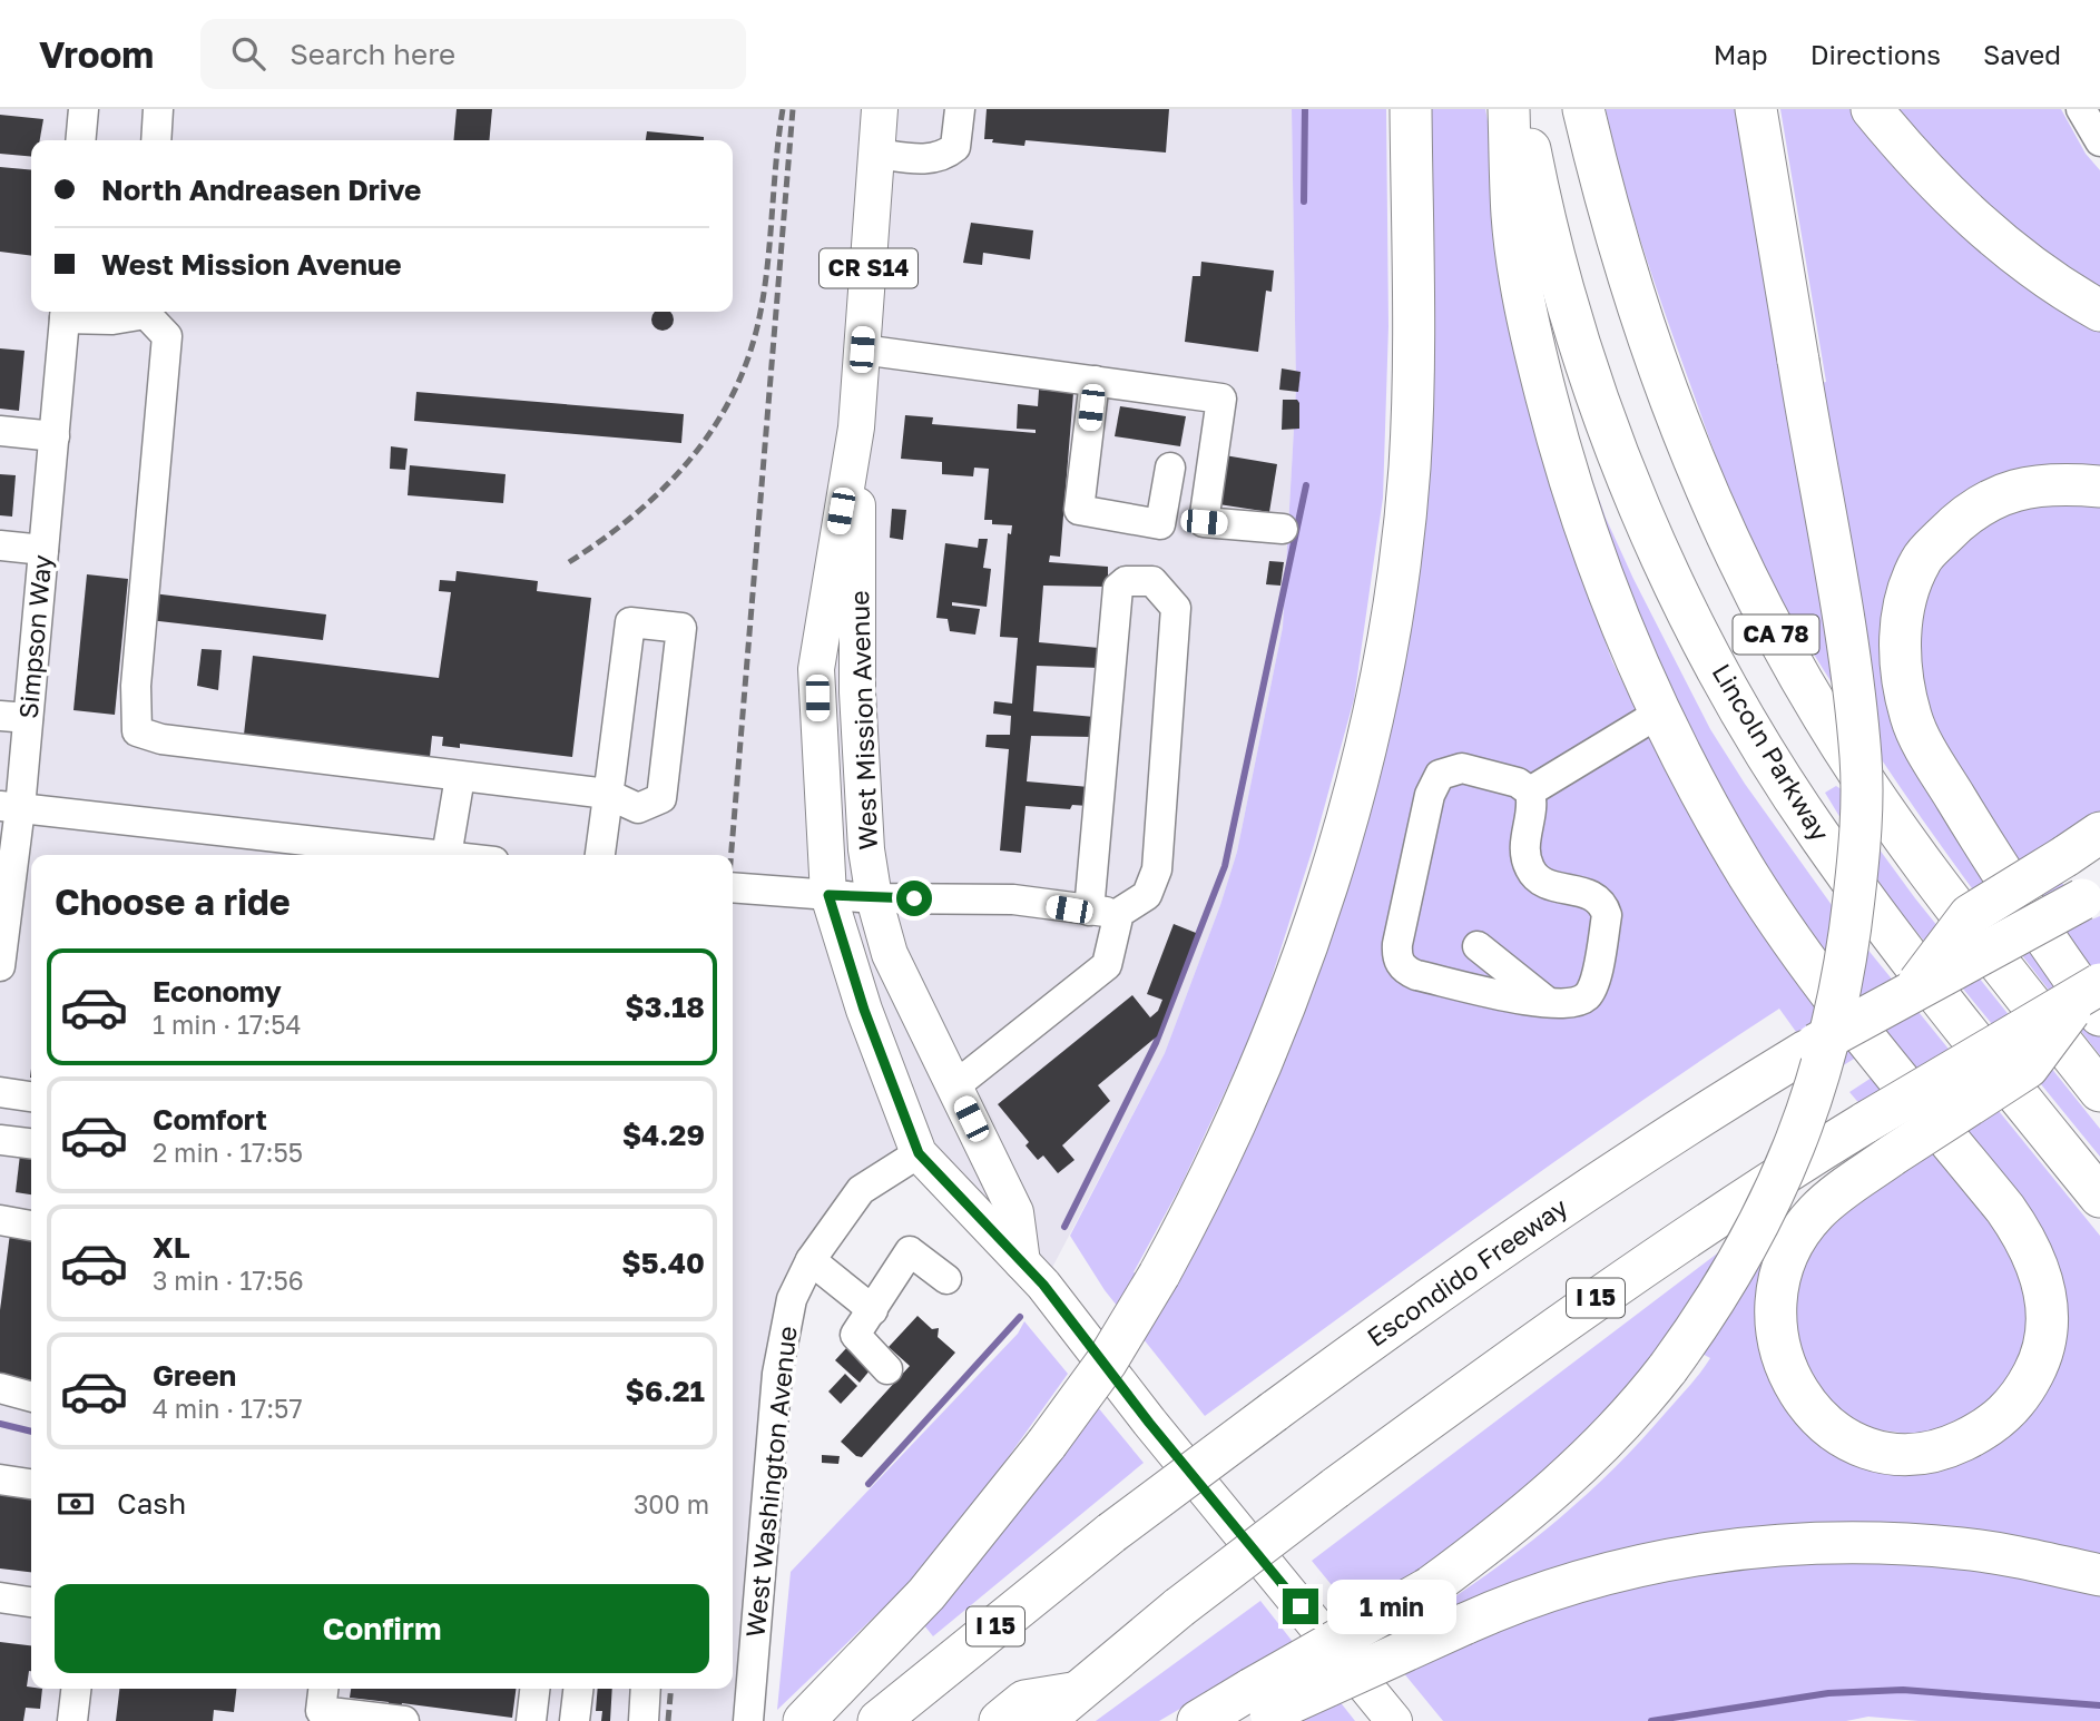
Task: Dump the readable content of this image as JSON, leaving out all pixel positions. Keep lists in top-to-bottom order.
{
  "streets": {
    "highway": [
      "CA 78",
      "Lincoln Parkway",
      "Escondido Freeway",
      "I 15"
    ],
    "main road": ["CR S14", "West Mission Avenue"],
    "street": ["Simpson Way", "West Washington Avenue"]
  },
  "crossings": [
    ["West Mission Avenue", "West Washington Avenue"]
  ],
  "page": {
    "header": "Vroom",
    "search": "Search here",
    "nav": ["Map", "Directions", "Saved"],
    "banner": ["North Andreasen Drive", "West Mission Avenue"],
    "heading": "Choose a ride",
    "list": [
      {
        "name": "Economy",
        "note": "1 min · 17:54",
        "value": "$3.18"
      },
      {
        "name": "Comfort",
        "note": "2 min · 17:55",
        "value": "$4.29"
      },
      {
        "name": "XL",
        "note": "3 min · 17:56",
        "value": "$5.40"
      },
      {
        "name": "Green",
        "note": "4 min · 17:57",
        "value": "$6.21"
      }
    ],
    "pay": ["Cash", "300 m"],
    "buttons": "Confirm",
    "bubble": "1 min"
  }
}
